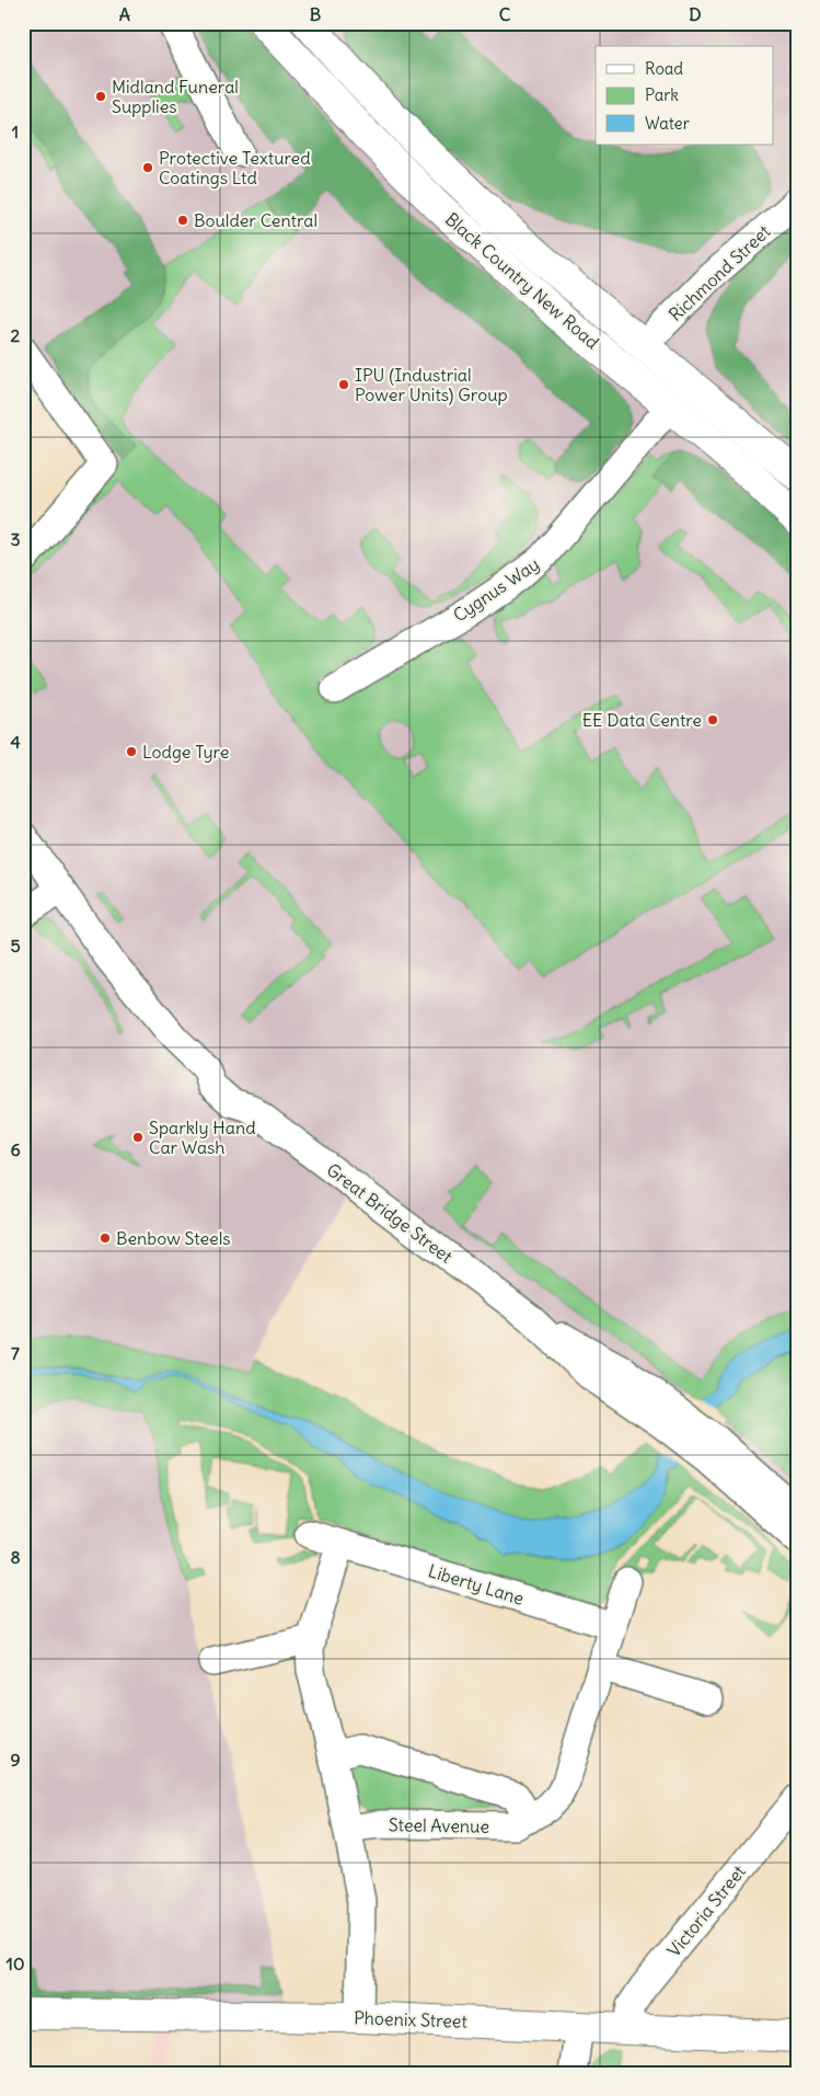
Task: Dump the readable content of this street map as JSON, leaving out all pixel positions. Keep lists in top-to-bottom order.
{
  "streets": {
    "main road": ["Black Country New Road", "Phoenix Street"],
    "street": [
      "Richmond Street",
      "Cygnus Way",
      "Great Bridge Street",
      "Liberty Lane",
      "Steel Avenue",
      "Victoria Street"
    ]
  },
  "crossings": [
    ["Richmond Street", "Black Country New Road"],
    ["Black Country New Road", "Cygnus Way"],
    ["Liberty Lane", "Steel Avenue"],
    ["Victoria Street", "Phoenix Street"]
  ],
  "places": [
    "Midland Funeral Supplies",
    "Protective Textured Coatings Ltd",
    "Boulder Central",
    "IPU (Industrial Power Units) Group",
    "EE Data Centre",
    "Lodge Tyre",
    "Sparkly Hand Car Wash",
    "Benbow Steels"
  ],
  "legend": ["Road", "Park", "Water"],
  "grid": {
    "columns": [
      "A",
      "B",
      "C",
      "D"
    ],
    "rows": [
      "1",
      "2",
      "3",
      "4",
      "5",
      "6",
      "7",
      "8",
      "9",
      "10"
    ]
  }
}
